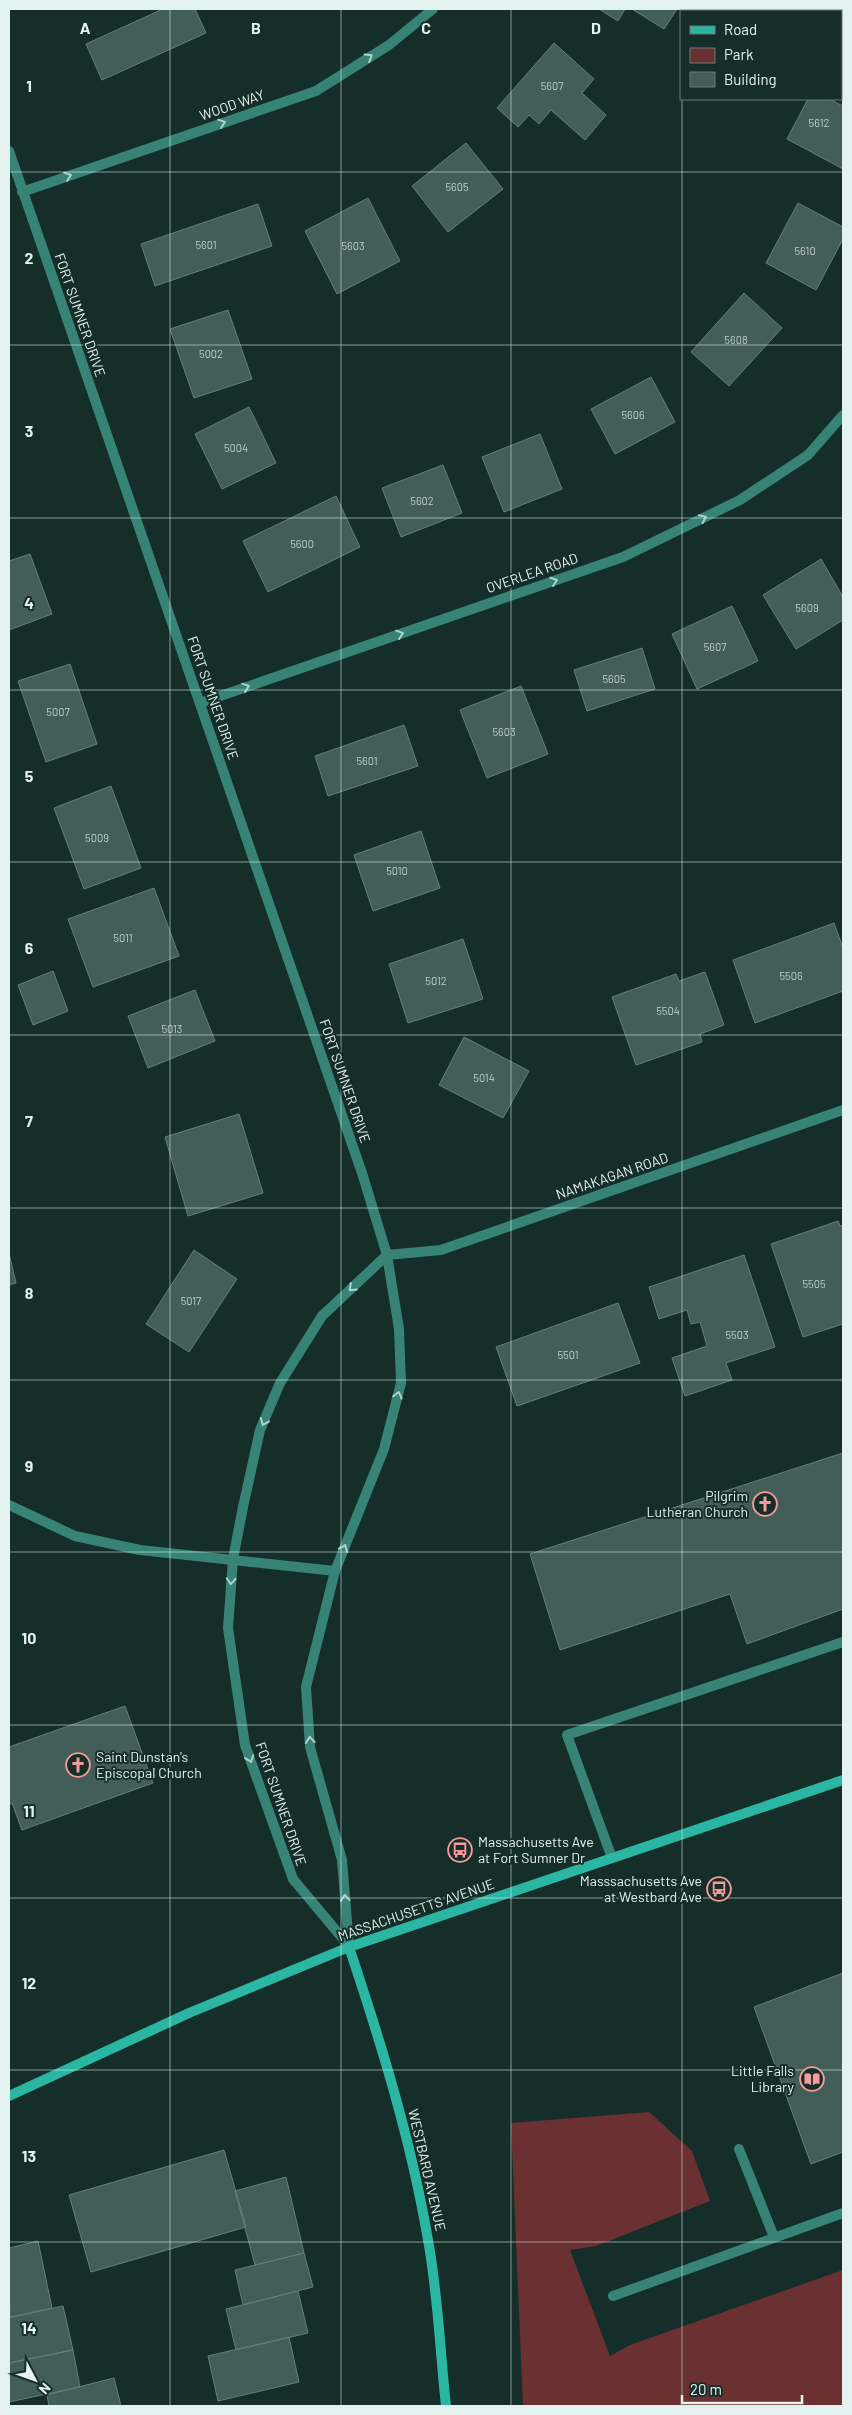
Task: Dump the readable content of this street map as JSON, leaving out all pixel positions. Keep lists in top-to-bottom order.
{
  "streets": {
    "main road": ["MASSACHUSETTS AVENUE", "WESTBARD AVENUE"],
    "street": [
      "WOOD WAY",
      "FORT SUMNER DRIVE",
      "OVERLEA ROAD",
      "NAMAKAGAN ROAD"
    ]
  },
  "crossings": [
    ["WOOD WAY", "FORT SUMNER DRIVE"],
    ["FORT SUMNER DRIVE", "OVERLEA ROAD"],
    ["FORT SUMNER DRIVE", "NAMAKAGAN ROAD"],
    ["FORT SUMNER DRIVE", "MASSACHUSETTS AVENUE"],
    ["FORT SUMNER DRIVE", "WESTBARD AVENUE"],
    ["MASSACHUSETTS AVENUE", "WESTBARD AVENUE"]
  ],
  "one_way": ["WOOD WAY", "OVERLEA ROAD"],
  "places": {
    "church": ["Pilgrim Lutheran Church", "Saint Dunstan's Episcopal Church"],
    "bus stop": ["Massachusetts Ave at Fort Sumner Dr", "Masssachusetts Ave at Westbard Ave"],
    "library": ["Little Falls Library"]
  },
  "house_numbers": [
    "5607",
    "5612",
    "5605",
    "5601",
    "5603",
    "5610",
    "5608",
    "5002",
    "5606",
    "5004",
    "5602",
    "5600",
    "5609",
    "5607",
    "5605",
    "5007",
    "5603",
    "5601",
    "5009",
    "5010",
    "5011",
    "5506",
    "5012",
    "5504",
    "5013",
    "5014",
    "5505",
    "5017",
    "5503",
    "5501"
  ],
  "legend": ["Road", "Park", "Building"],
  "scale_bar": "20 m",
  "north": "bottom right",
  "grid": {
    "columns": [
      "A",
      "B",
      "C",
      "D"
    ],
    "rows": [
      "1",
      "2",
      "3",
      "4",
      "5",
      "6",
      "7",
      "8",
      "9",
      "10",
      "11",
      "12",
      "13",
      "14"
    ]
  }
}
